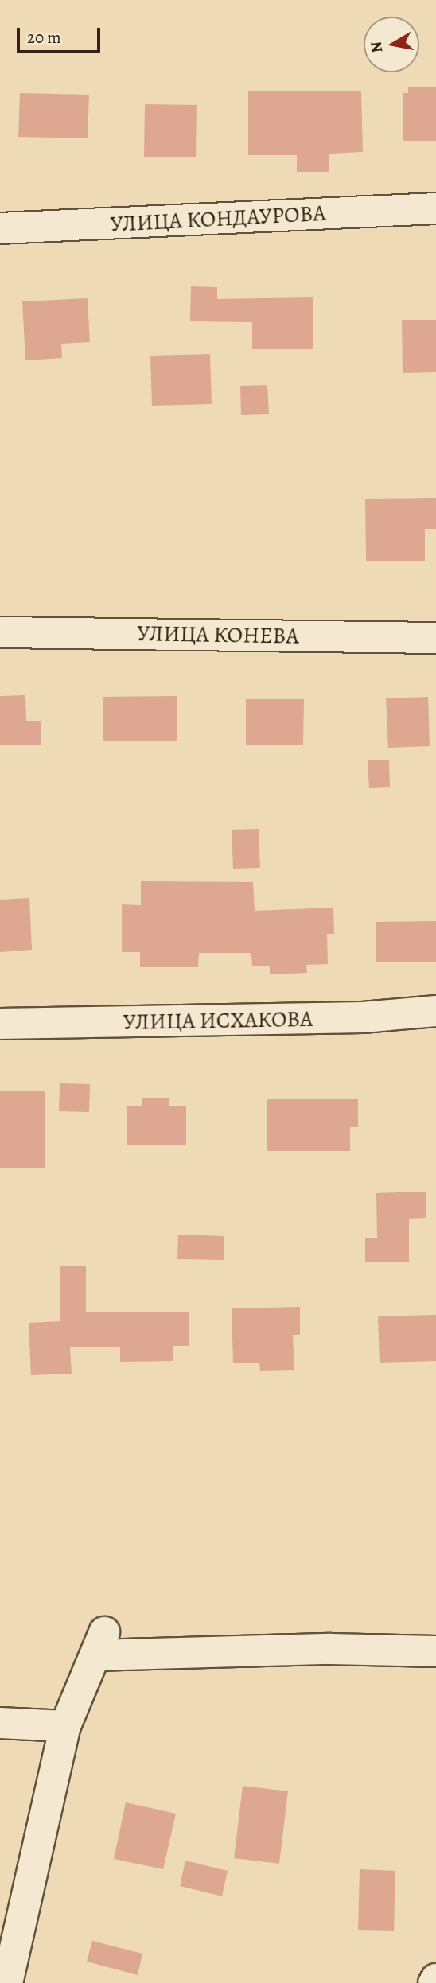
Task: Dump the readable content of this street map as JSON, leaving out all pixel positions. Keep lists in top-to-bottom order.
{
  "streets": {
    "street": ["УЛИЦА КОНДАУРОВА", "УЛИЦА КОНЕВА", "УЛИЦА ИСХАКОВА"]
  },
  "scale_bar": "20 m",
  "north": "left"
}
